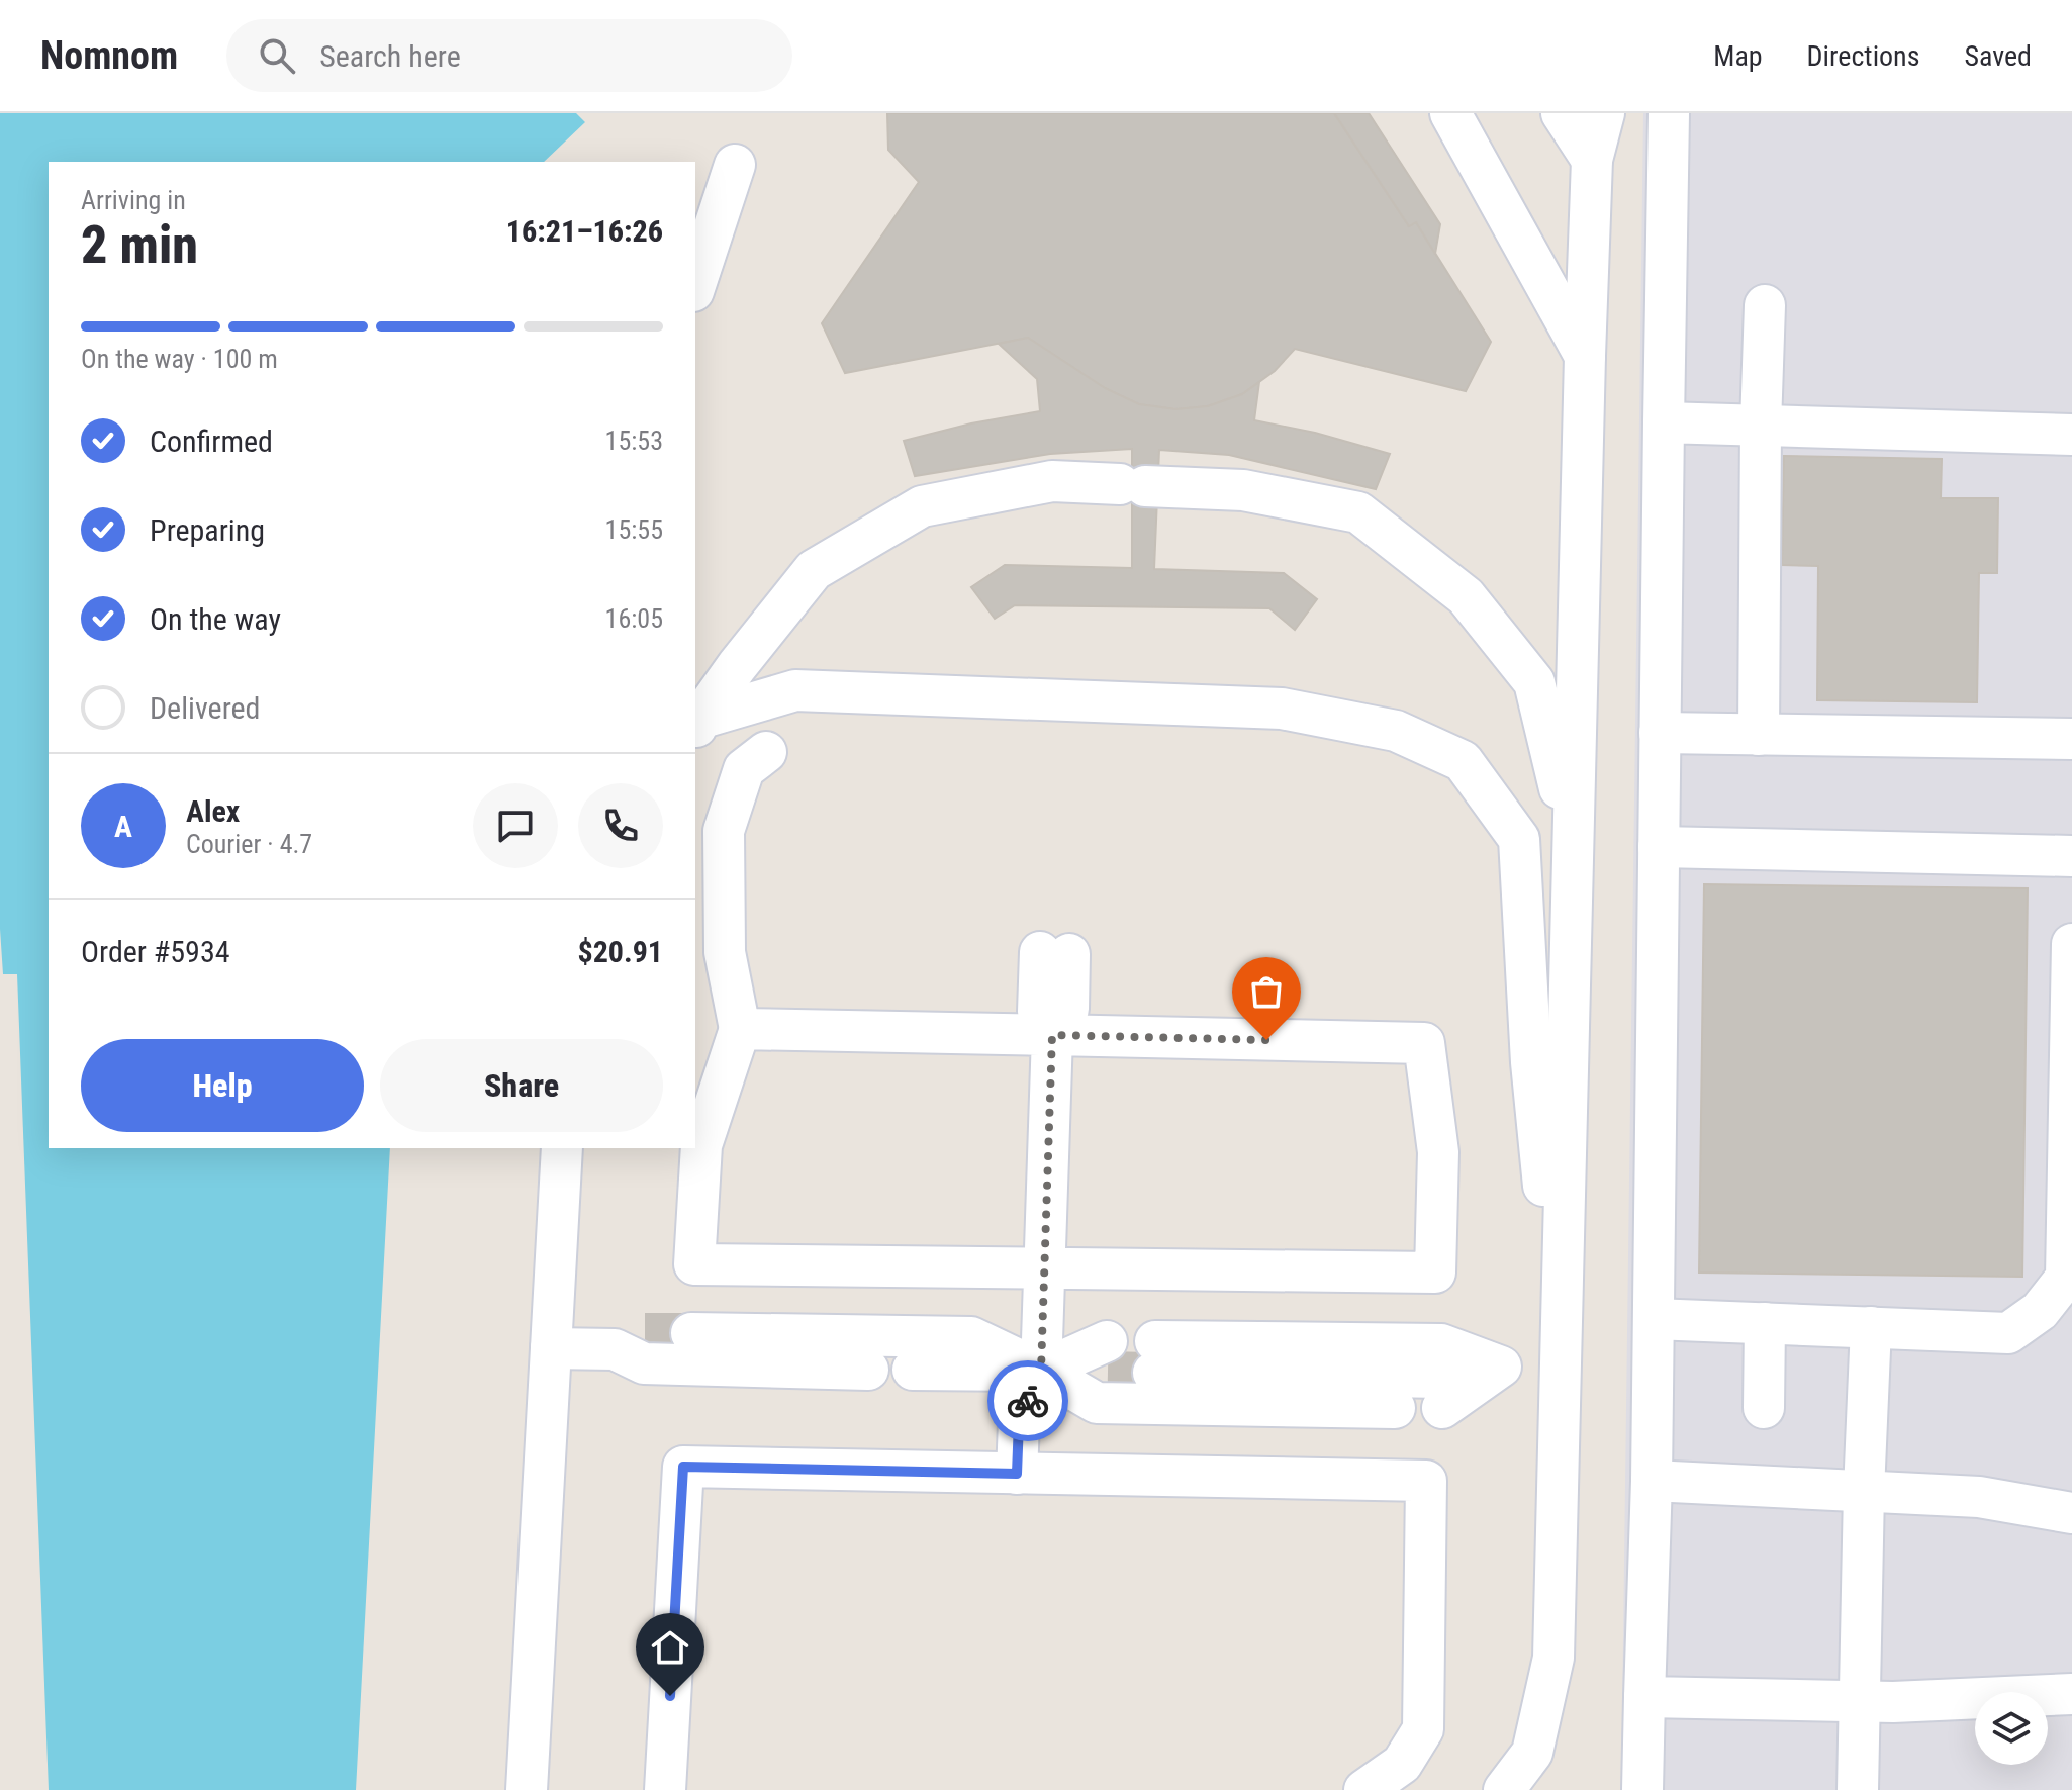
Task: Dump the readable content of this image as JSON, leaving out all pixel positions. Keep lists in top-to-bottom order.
{
  "page": {
    "header": "Nomnom",
    "search": "Search here",
    "nav": ["Map", "Directions", "Saved"],
    "heading": ["2 min", "Arriving in", "16:21–16:26"],
    "panel": [
      "Alex",
      "Courier · 4.7",
      "Order #5934",
      "$20.91"
    ],
    "bar": "On the way · 100 m",
    "list": [
      ["Confirmed", "15:53"],
      ["Preparing", "15:55"],
      ["On the way", "16:05"],
      "Delivered"
    ],
    "round": "A",
    "buttons": ["Help", "Share"]
  }
}
